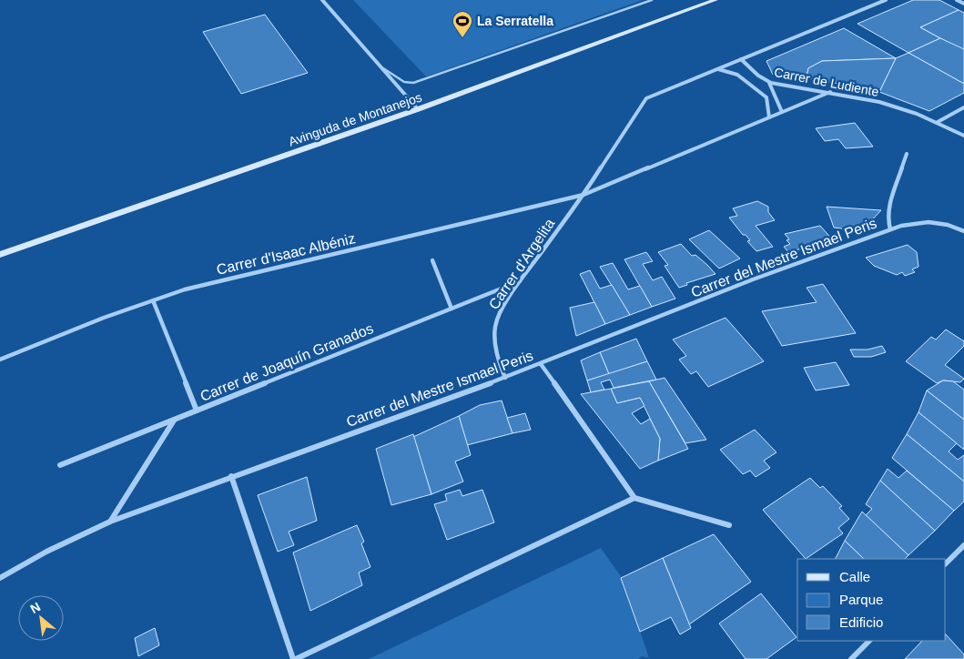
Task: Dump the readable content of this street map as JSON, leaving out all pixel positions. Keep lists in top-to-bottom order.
{
  "streets": {
    "street": [
      "Carrer de Ludiente",
      "Avinguda de Montanejos",
      "Carrer d'Isaac Albéniz",
      "Carrer del Mestre Ismael Peris",
      "Carrer d'Argelita",
      "Carrer de Joaquín Granados"
    ]
  },
  "crossings": [
    ["Carrer de Ludiente", "Carrer d'Argelita"],
    ["Carrer d'Isaac Albéniz", "Carrer d'Argelita"],
    ["Carrer del Mestre Ismael Peris", "Carrer d'Argelita"],
    ["Carrer d'Argelita", "Carrer de Joaquín Granados"]
  ],
  "places": {
    "sports": ["La Serratella"]
  },
  "legend": ["Calle", "Parque", "Edificio"],
  "north": "top left"
}
